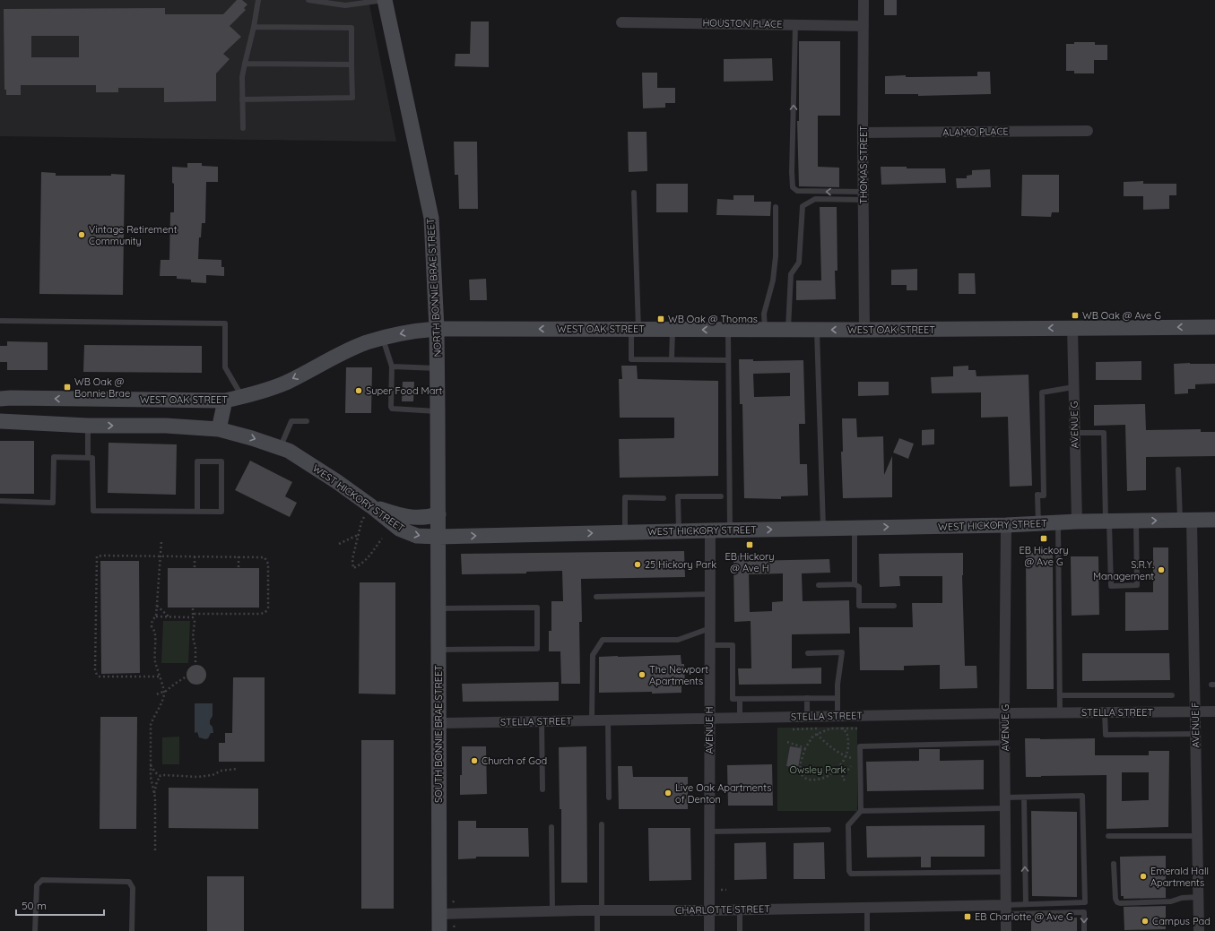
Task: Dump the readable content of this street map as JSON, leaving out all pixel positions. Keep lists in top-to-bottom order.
{
  "streets": {
    "main road": [
      "NORTH BONNIE BRAE STREET",
      "WEST OAK STREET",
      "WEST HICKORY STREET",
      "SOUTH BONNIE BRAE STREET"
    ],
    "street": [
      "HOUSTON PLACE",
      "ALAMO PLACE",
      "THOMAS STREET",
      "AVENUE G",
      "STELLA STREET",
      "AVENUE F",
      "AVENUE H",
      "CHARLOTTE STREET"
    ]
  },
  "crossings": [
    ["HOUSTON PLACE", "THOMAS STREET"],
    ["ALAMO PLACE", "THOMAS STREET"],
    ["THOMAS STREET", "WEST OAK STREET"],
    ["NORTH BONNIE BRAE STREET", "WEST OAK STREET"],
    ["NORTH BONNIE BRAE STREET", "WEST HICKORY STREET"],
    ["NORTH BONNIE BRAE STREET", "SOUTH BONNIE BRAE STREET"],
    ["WEST OAK STREET", "AVENUE G"],
    ["AVENUE G", "WEST HICKORY STREET"],
    ["AVENUE G", "STELLA STREET"],
    ["AVENUE G", "CHARLOTTE STREET"],
    ["WEST HICKORY STREET", "AVENUE F"],
    ["WEST HICKORY STREET", "AVENUE H"],
    ["WEST HICKORY STREET", "SOUTH BONNIE BRAE STREET"],
    ["STELLA STREET", "AVENUE F"],
    ["STELLA STREET", "AVENUE H"],
    ["STELLA STREET", "SOUTH BONNIE BRAE STREET"],
    ["AVENUE H", "CHARLOTTE STREET"],
    ["SOUTH BONNIE BRAE STREET", "CHARLOTTE STREET"]
  ],
  "one_way": ["WEST OAK STREET", "WEST HICKORY STREET"],
  "parks": ["Owsley Park"],
  "places": {
    "other": [
      "Vintage Retirement Community",
      "Super Food Mart",
      "25 Hickory Park",
      "S.R.Y. Management",
      "The Newport Apartments",
      "Church of God",
      "Live Oak Apartments of Denton",
      "Emerald Hall Apartments",
      "Campus Pad"
    ],
    "transit": [
      "WB Oak @ Ave G",
      "WB Oak @ Thomas",
      "WB Oak @ Bonnie Brae",
      "EB Hickory @ Ave G",
      "EB Hickory @ Ave H",
      "EB Charlotte @ Ave G"
    ]
  },
  "scale_bar": "50 m"
}
